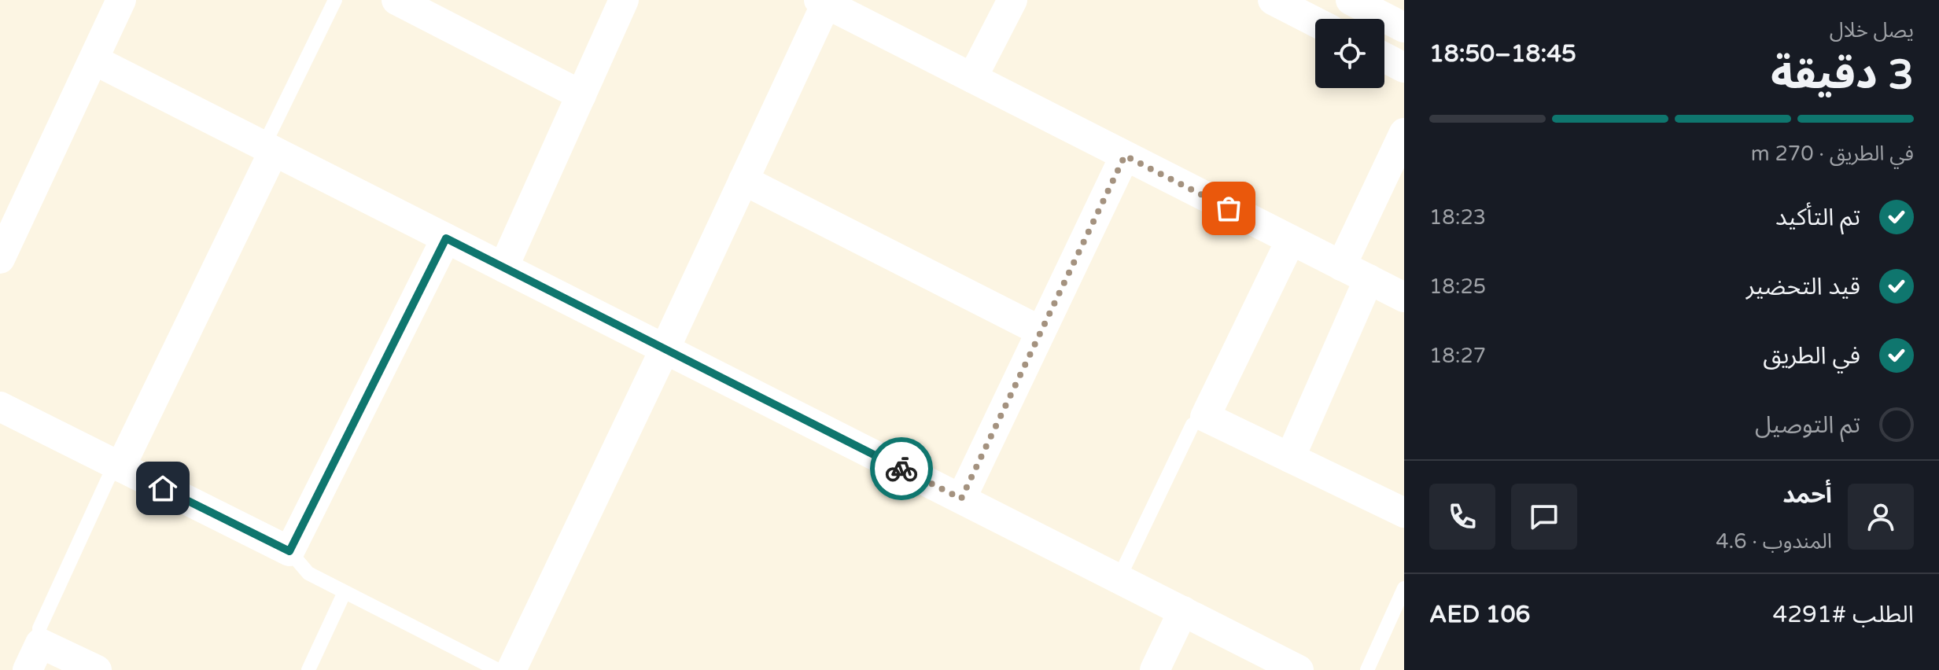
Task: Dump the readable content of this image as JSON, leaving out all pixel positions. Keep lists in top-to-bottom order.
{
  "page": {
    "heading": ["3 دقيقة", "يصل خلال", "18:45–18:50"],
    "panel": [
      "أحمد",
      "المندوب · 4.6",
      "الطلب #4291",
      "AED 106"
    ],
    "bar": "في الطريق · 270 m",
    "list": [
      ["تم التأكيد", "18:23"],
      ["قيد التحضير", "18:25"],
      ["في الطريق", "18:27"],
      "تم التوصيل"
    ]
  }
}
